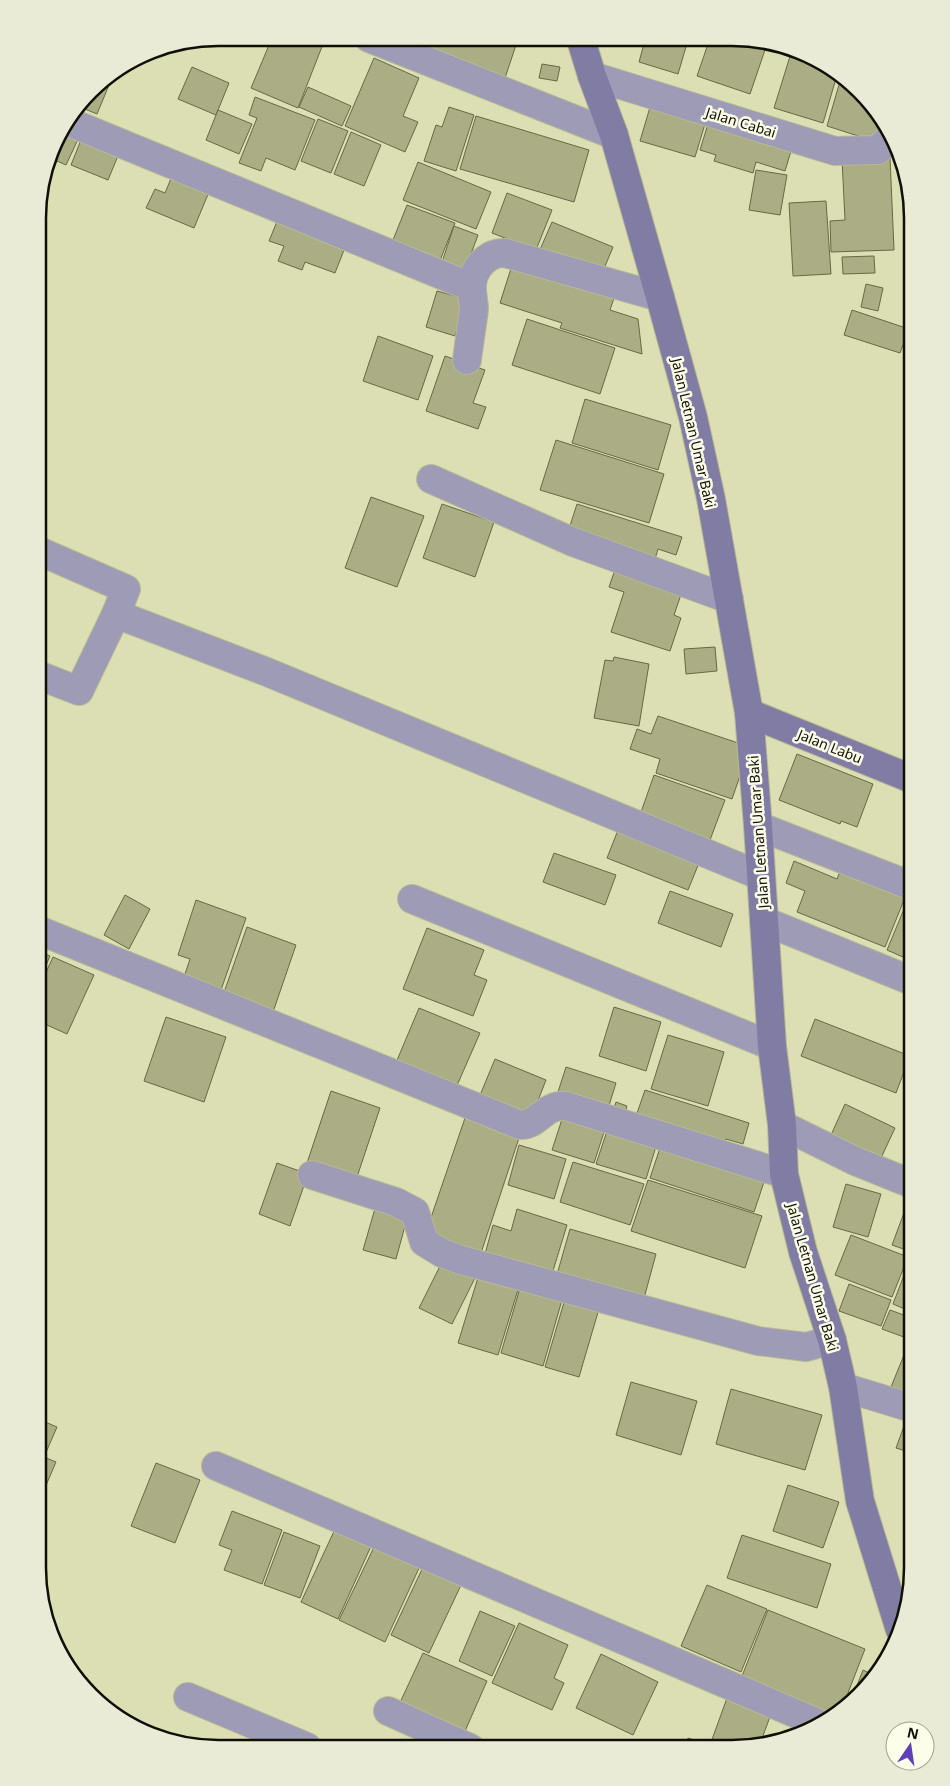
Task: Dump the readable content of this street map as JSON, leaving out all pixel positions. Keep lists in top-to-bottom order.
{
  "streets": {
    "street": ["Jalan Cabai", "Jalan Letnan Umar Baki", "Jalan Labu"]
  },
  "crossings": [
    ["Jalan Cabai", "Jalan Letnan Umar Baki"],
    ["Jalan Letnan Umar Baki", "Jalan Labu"]
  ],
  "north": "top"
}
